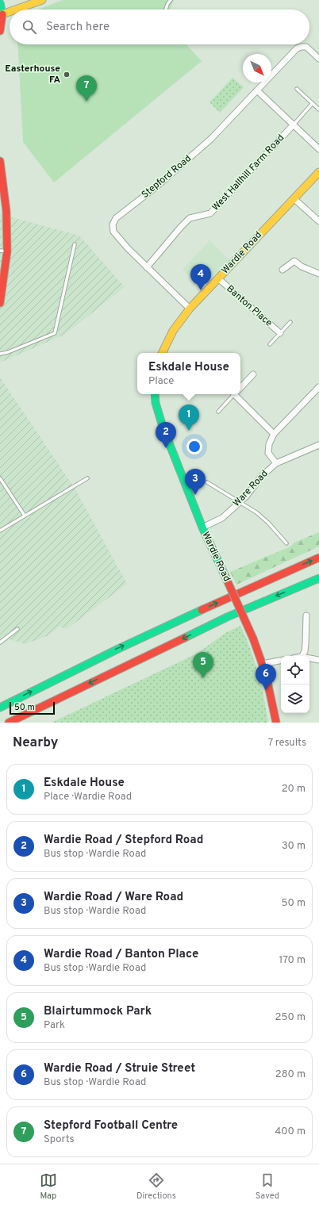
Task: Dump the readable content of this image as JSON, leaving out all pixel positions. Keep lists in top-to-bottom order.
{
  "streets": {
    "main road": ["Wardie Road"],
    "street": [
      "West Hallhill Farm Road",
      "Stepford Road",
      "Banton Place",
      "Ware Road"
    ]
  },
  "crossings": [
    ["West Hallhill Farm Road", "Stepford Road"],
    ["Stepford Road", "Wardie Road"],
    ["Wardie Road", "Banton Place"],
    ["Wardie Road", "Ware Road"]
  ],
  "places": ["Easterhouse FA"],
  "scale_bar": "50 m",
  "north": "bottom right",
  "page": {
    "search": "Search here",
    "pins": [
      "7",
      "4",
      "1",
      "2",
      "3",
      "5",
      "6"
    ],
    "popup": ["Eskdale House", "Place"],
    "scale": "50 m",
    "heading": ["Nearby", "7 results"],
    "list": [
      {
        "mark": "1",
        "name": "Eskdale House",
        "note": "Place · Wardie Road",
        "value": "20 m"
      },
      {
        "mark": "2",
        "name": "Wardie Road / Stepford Road",
        "note": "Bus stop · Wardie Road",
        "value": "30 m"
      },
      {
        "mark": "3",
        "name": "Wardie Road / Ware Road",
        "note": "Bus stop · Wardie Road",
        "value": "50 m"
      },
      {
        "mark": "4",
        "name": "Wardie Road / Banton Place",
        "note": "Bus stop · Wardie Road",
        "value": "170 m"
      },
      {
        "mark": "5",
        "name": "Blairtummock Park",
        "note": "Park",
        "value": "250 m"
      },
      {
        "mark": "6",
        "name": "Wardie Road / Struie Street",
        "note": "Bus stop · Wardie Road",
        "value": "280 m"
      },
      {
        "mark": "7",
        "name": "Stepford Football Centre",
        "note": "Sports",
        "value": "400 m"
      }
    ],
    "nav": ["Map", "Directions", "Saved"]
  }
}
